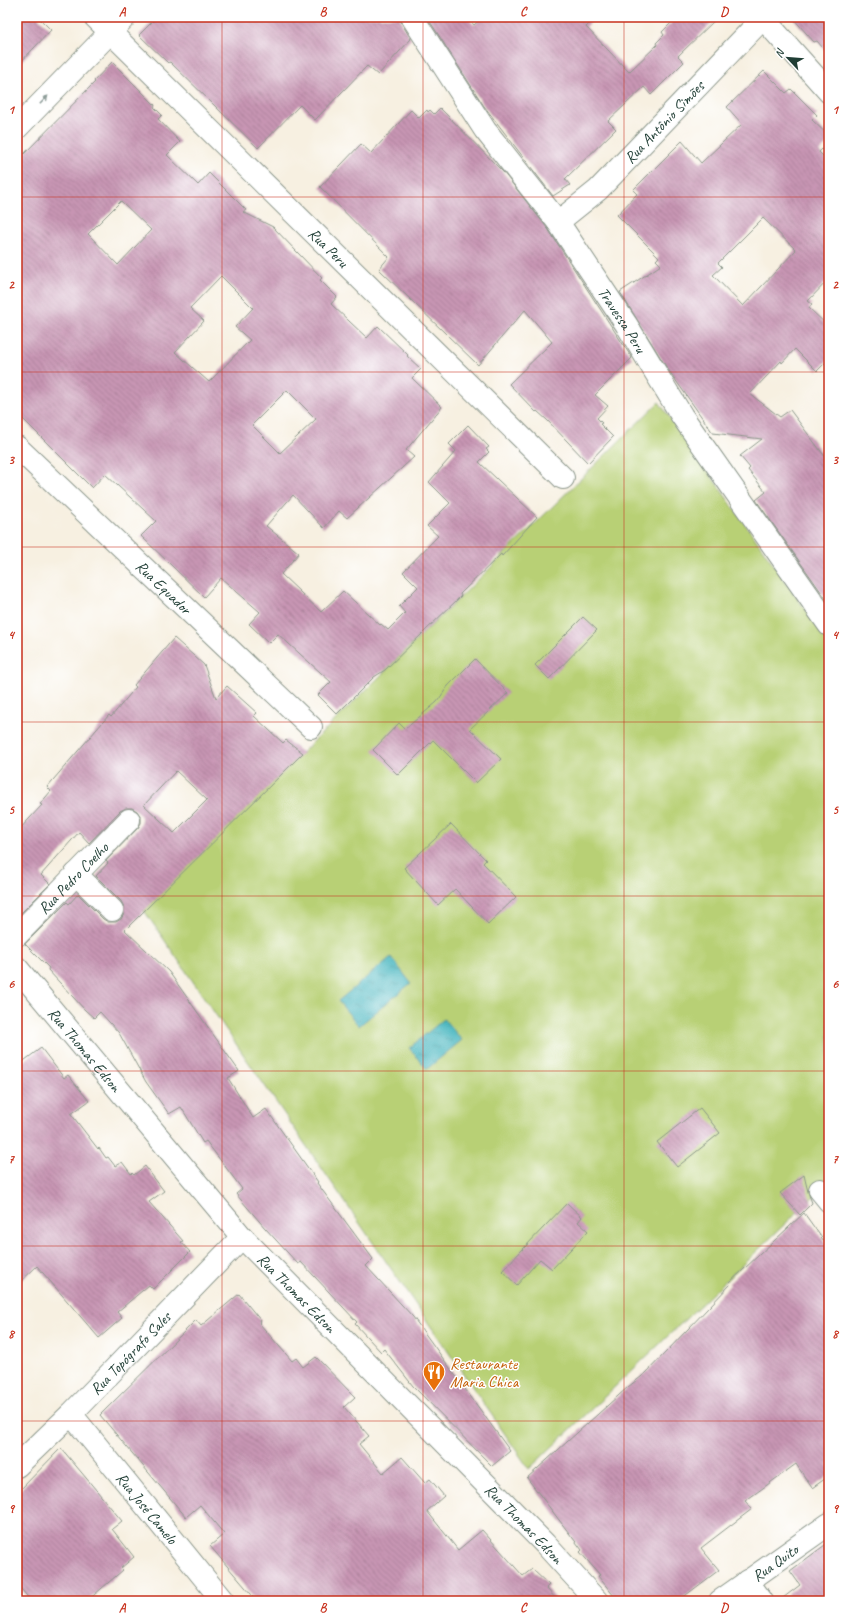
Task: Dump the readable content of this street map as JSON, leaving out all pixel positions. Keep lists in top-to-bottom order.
{
  "streets": {
    "street": [
      "Rua Antônio Simões",
      "Rua Peru",
      "Travessa Peru",
      "Rua Equador",
      "Rua Pedro Coelho",
      "Rua Thomas Edson",
      "Rua Topógrafo Sales",
      "Rua José Camelo",
      "Rua Quito"
    ]
  },
  "crossings": [
    ["Rua Antônio Simões", "Travessa Peru"],
    ["Rua Thomas Edson", "Rua Topógrafo Sales"],
    ["Rua Topógrafo Sales", "Rua José Camelo"]
  ],
  "places": {
    "restaurant": ["Restaurante Maria Chica"]
  },
  "north": "top left",
  "grid": {
    "columns": [
      "A",
      "B",
      "C",
      "D"
    ],
    "rows": [
      "1",
      "2",
      "3",
      "4",
      "5",
      "6",
      "7",
      "8",
      "9"
    ]
  }
}
